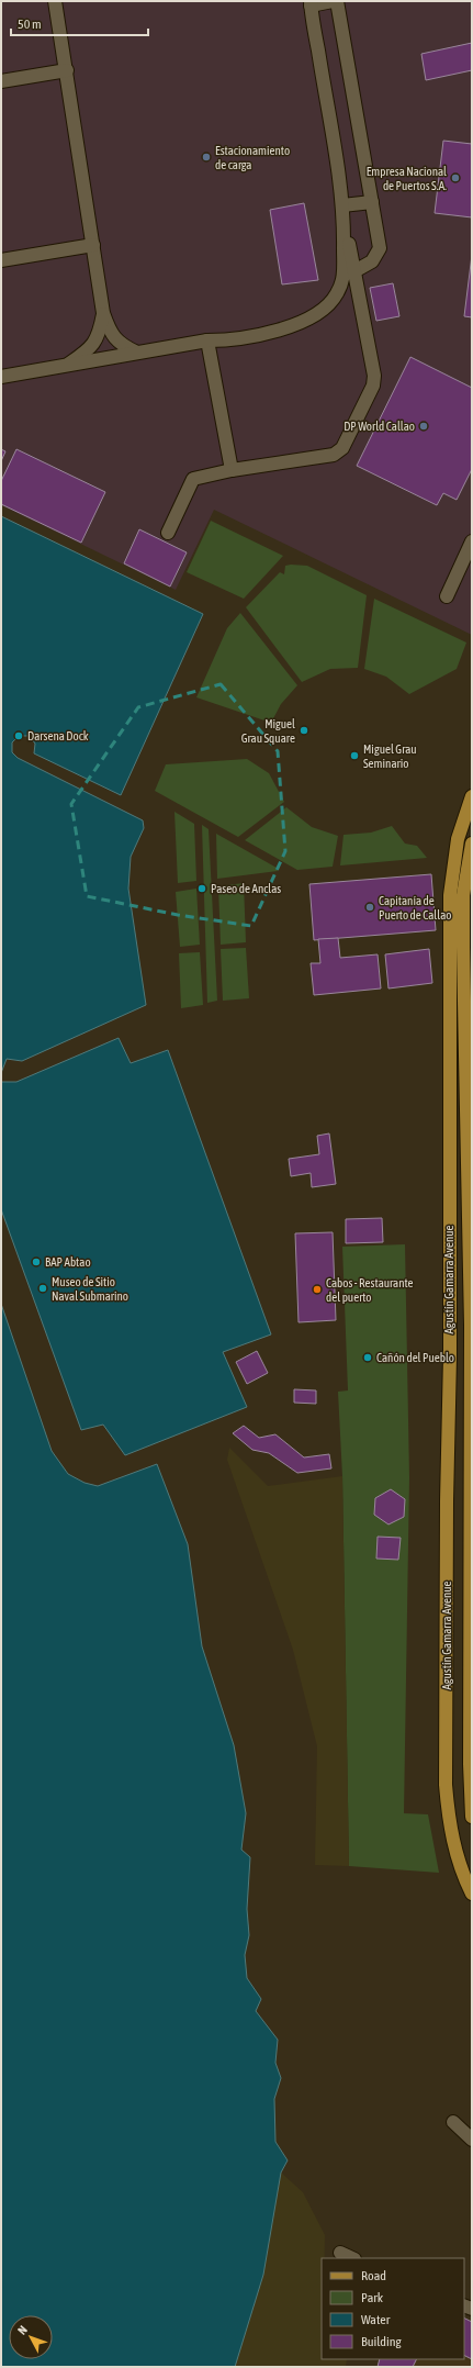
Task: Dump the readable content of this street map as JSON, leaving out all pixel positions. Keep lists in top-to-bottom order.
{
  "streets": {
    "main road": ["Agustín Gamarra Avenue"]
  },
  "places": [
    "Estacionamiento de carga",
    "Empresa Nacional de Puertos S.A.",
    "DP World Callao",
    "Miguel Grau Square",
    "Darsena Dock",
    "Miguel Grau Seminario",
    "Paseo de Anclas",
    "Capitanía de Puerto de Callao",
    "BAP Abtao",
    "Museo de Sitio Naval Submarino",
    "Cabos - Restaurante del puerto",
    "Cañón del Pueblo"
  ],
  "legend": [
    "Road",
    "Park",
    "Water",
    "Building"
  ],
  "scale_bar": "50 m",
  "north": "top left"
}
